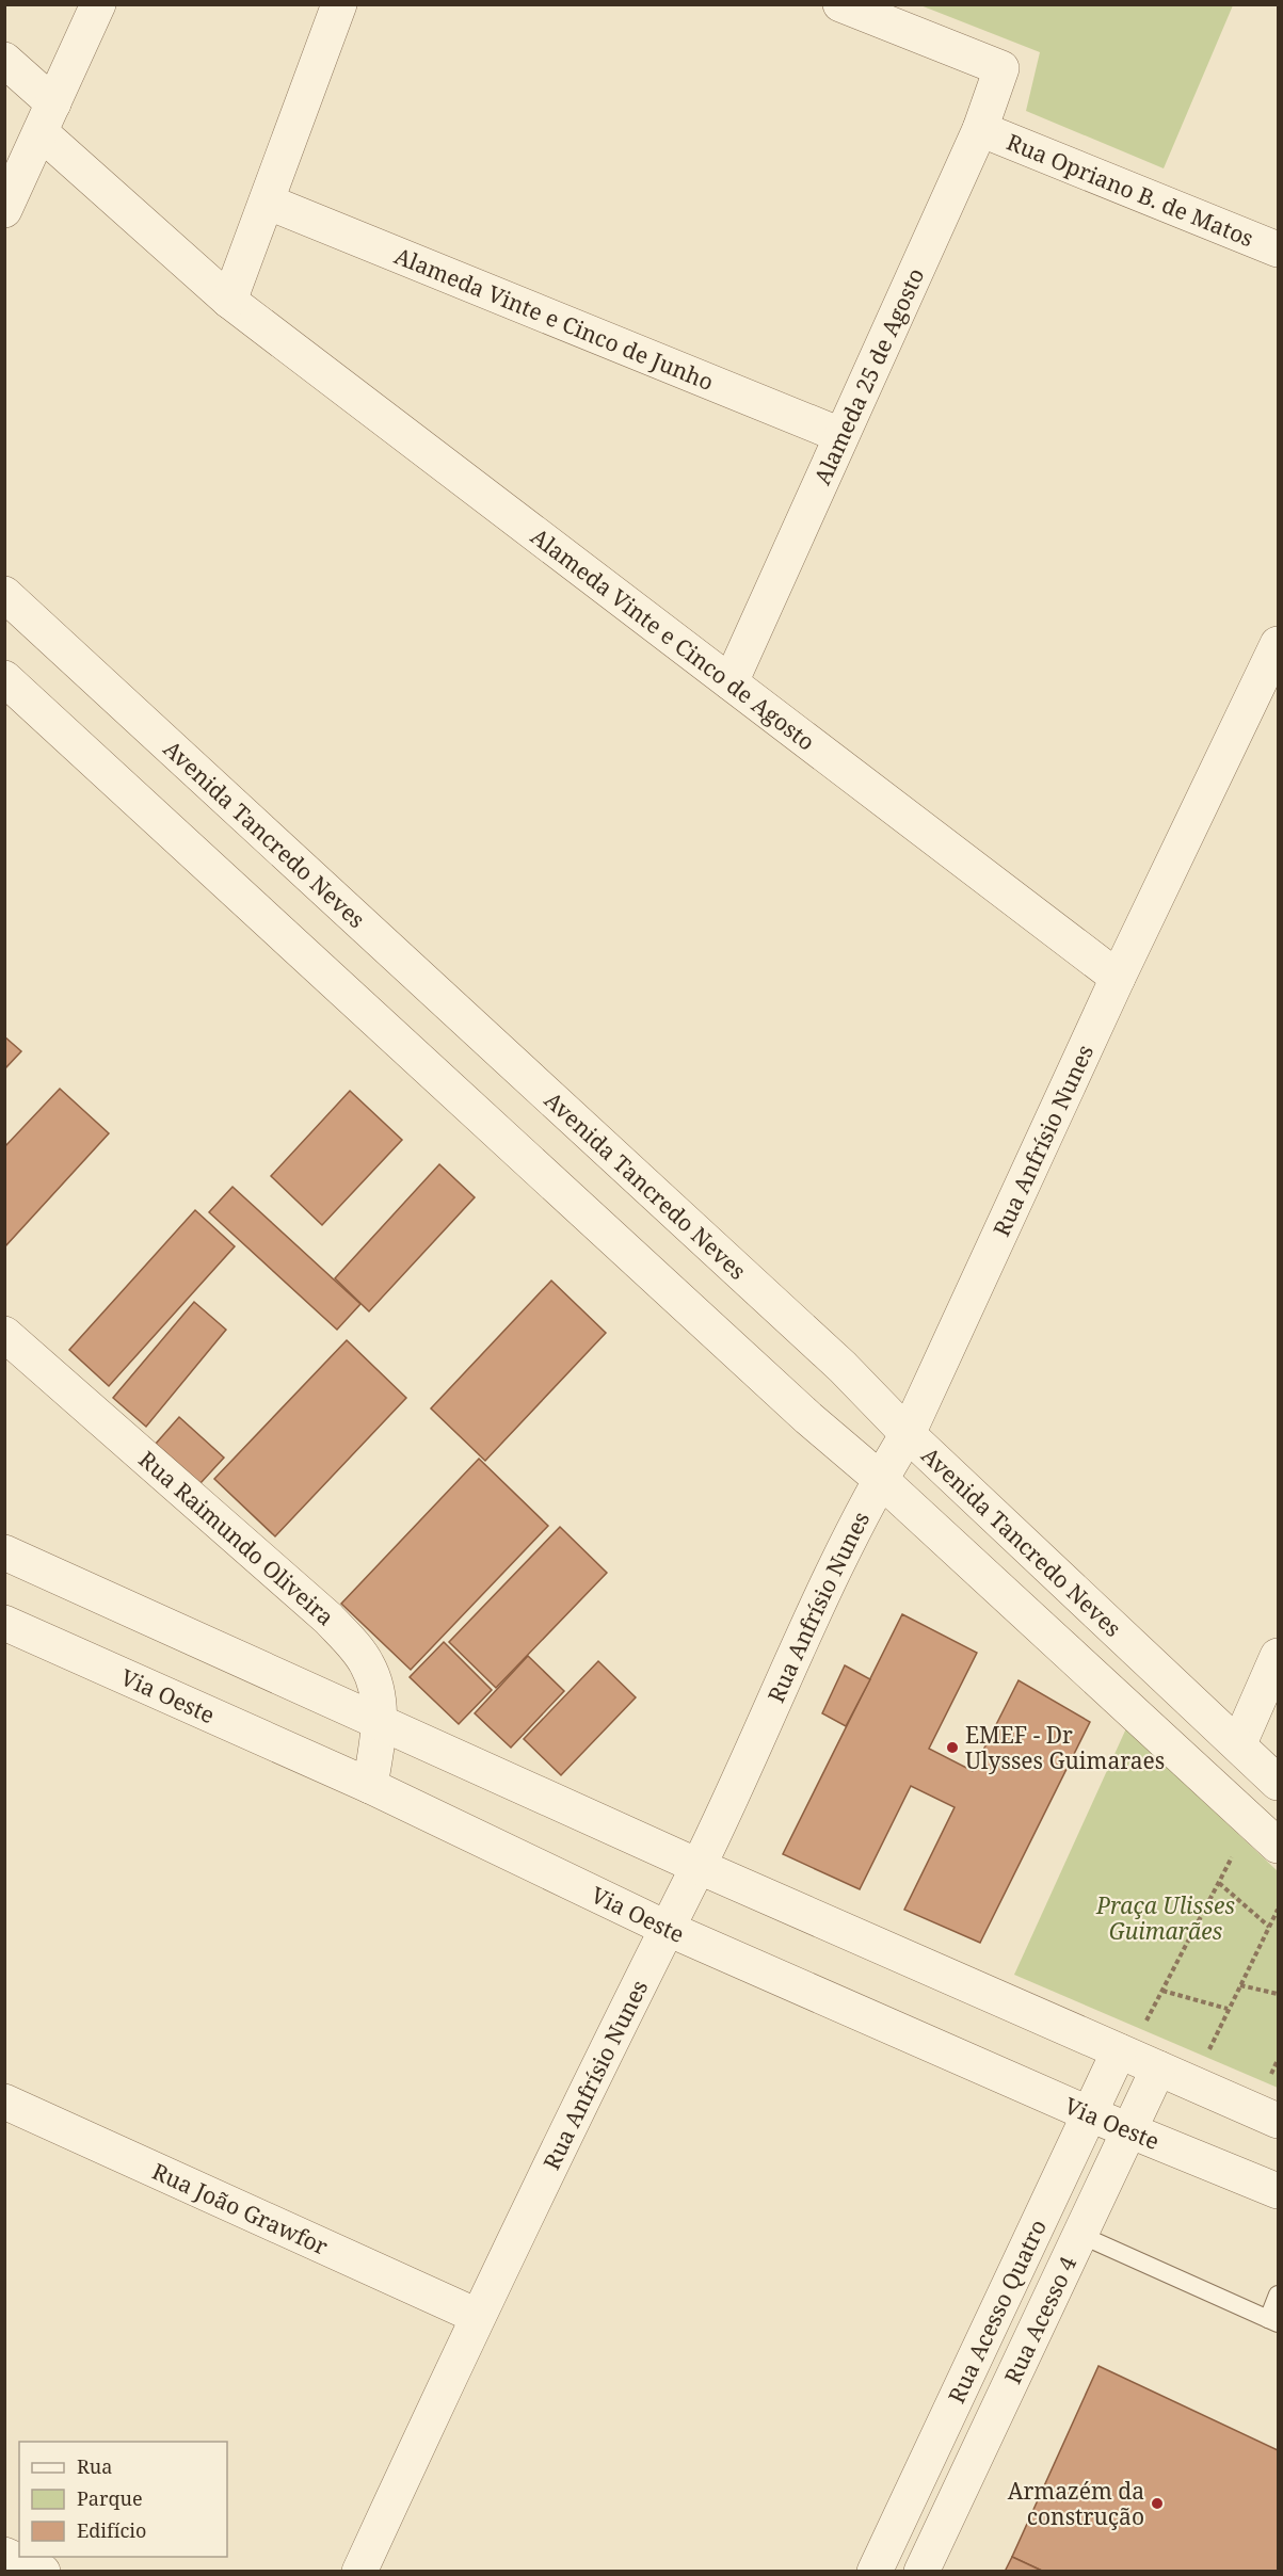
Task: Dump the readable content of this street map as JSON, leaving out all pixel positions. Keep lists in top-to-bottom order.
{
  "streets": {
    "street": [
      "Rua Opriano B. de Matos",
      "Alameda Vinte e Cinco de Junho",
      "Alameda 25 de Agosto",
      "Alameda Vinte e Cinco de Agosto",
      "Avenida Tancredo Neves",
      "Rua Anfrísio Nunes",
      "Rua Raimundo Oliveira",
      "Via Oeste",
      "Rua João Grawfor",
      "Rua Acesso Quatro",
      "Rua Acesso 4"
    ]
  },
  "crossings": [
    ["Rua Opriano B. de Matos", "Alameda 25 de Agosto"],
    ["Alameda Vinte e Cinco de Junho", "Alameda 25 de Agosto"],
    ["Alameda 25 de Agosto", "Alameda Vinte e Cinco de Agosto"],
    ["Alameda Vinte e Cinco de Agosto", "Rua Anfrísio Nunes"],
    ["Avenida Tancredo Neves", "Rua Anfrísio Nunes"],
    ["Rua Anfrísio Nunes", "Via Oeste"],
    ["Rua Anfrísio Nunes", "Rua João Grawfor"],
    ["Rua Raimundo Oliveira", "Via Oeste"],
    ["Via Oeste", "Rua Acesso Quatro"],
    ["Via Oeste", "Rua Acesso 4"]
  ],
  "parks": ["Praça Ulisses Guimarães"],
  "places": ["EMEF - Dr Ulysses Guimaraes", "Armazém da construção"],
  "legend": ["Rua", "Parque", "Edifício"]
}
